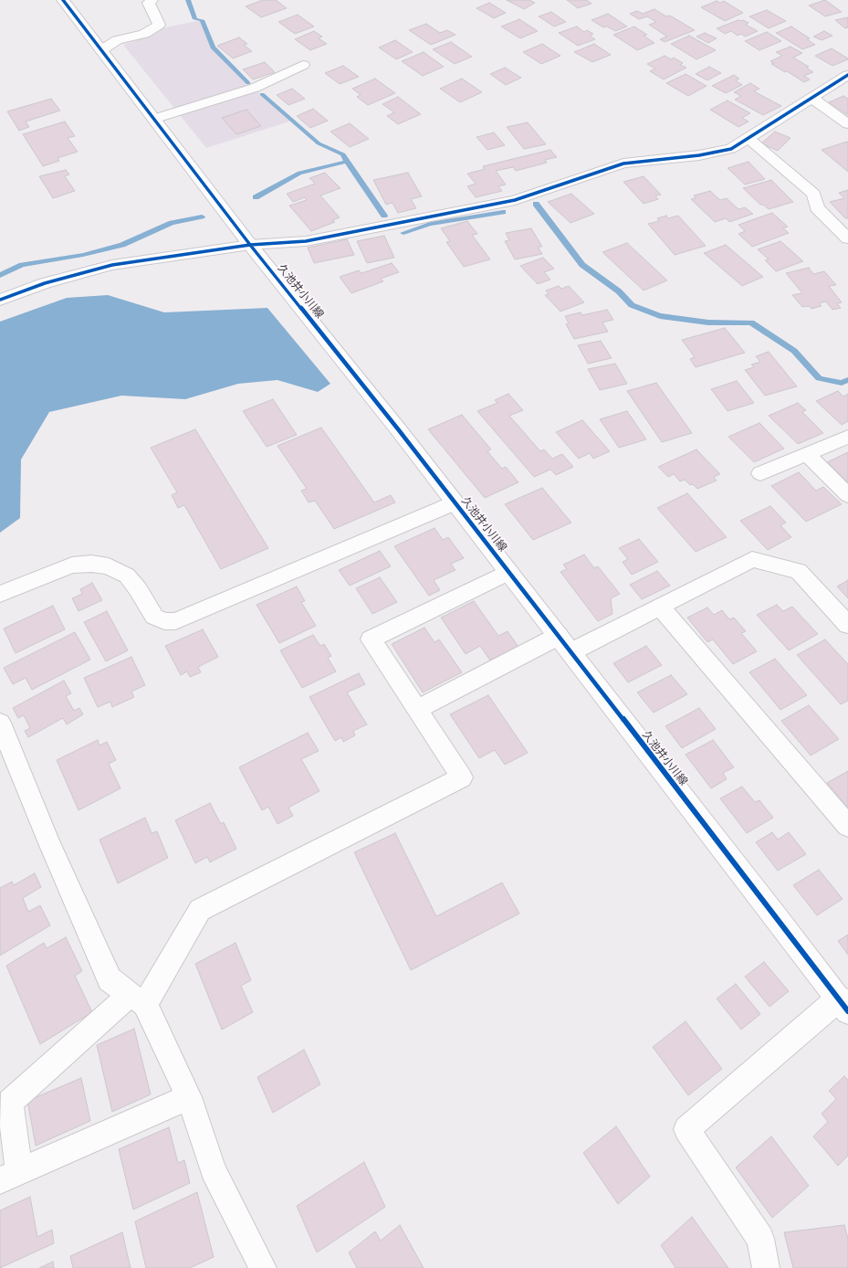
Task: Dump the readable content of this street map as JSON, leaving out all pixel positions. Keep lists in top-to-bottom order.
{
  "streets": {
    "street": ["久池井小川線"]
  }
}
